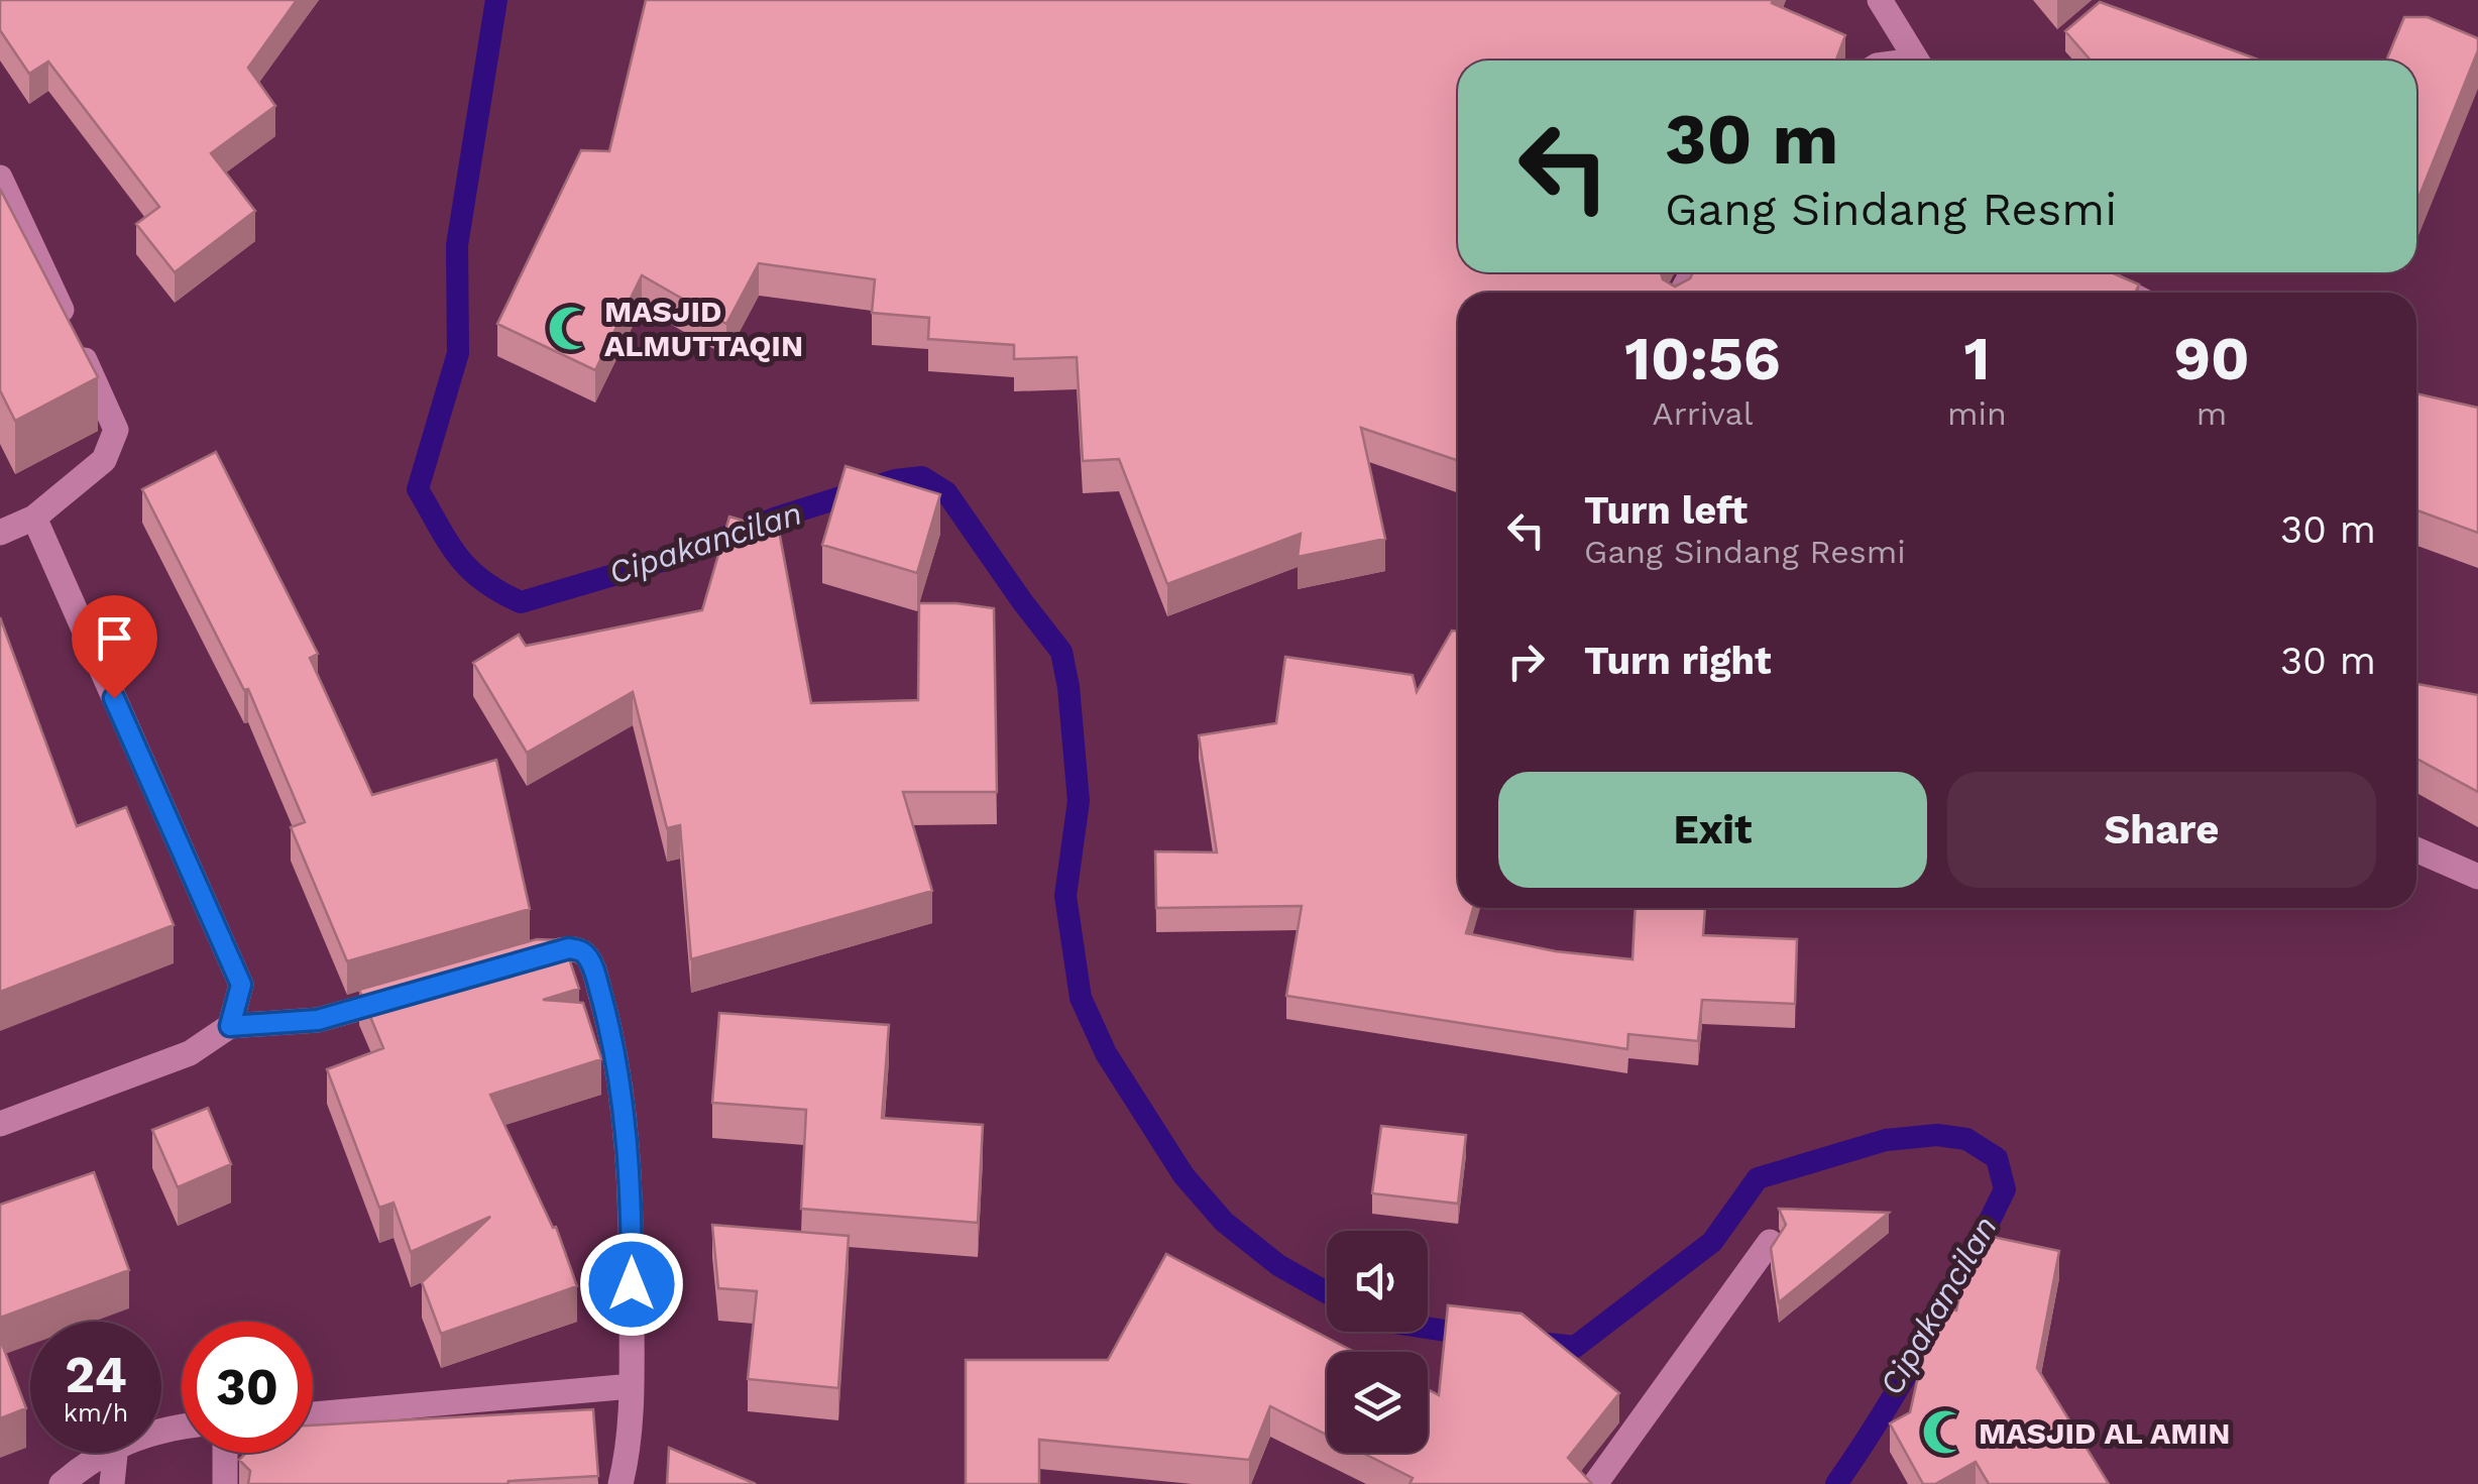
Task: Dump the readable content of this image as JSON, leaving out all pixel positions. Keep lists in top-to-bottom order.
{
  "water": ["Cipakancilan"],
  "places": {
    "mosque": ["MASJID ALMUTTAQIN", "MASJID AL AMIN"]
  },
  "page": {
    "turn": ["30 m", "Gang Sindang Resmi"],
    "eta": [
      "10:56",
      "Arrival",
      "1",
      "min",
      "90",
      "m"
    ],
    "list": [
      {
        "name": "Turn left",
        "note": "Gang Sindang Resmi",
        "value": "30 m"
      },
      {
        "name": "Turn right",
        "value": "30 m"
      }
    ],
    "buttons": ["Exit", "Share"],
    "speed": "24 km/h",
    "limit": "30"
  }
}
